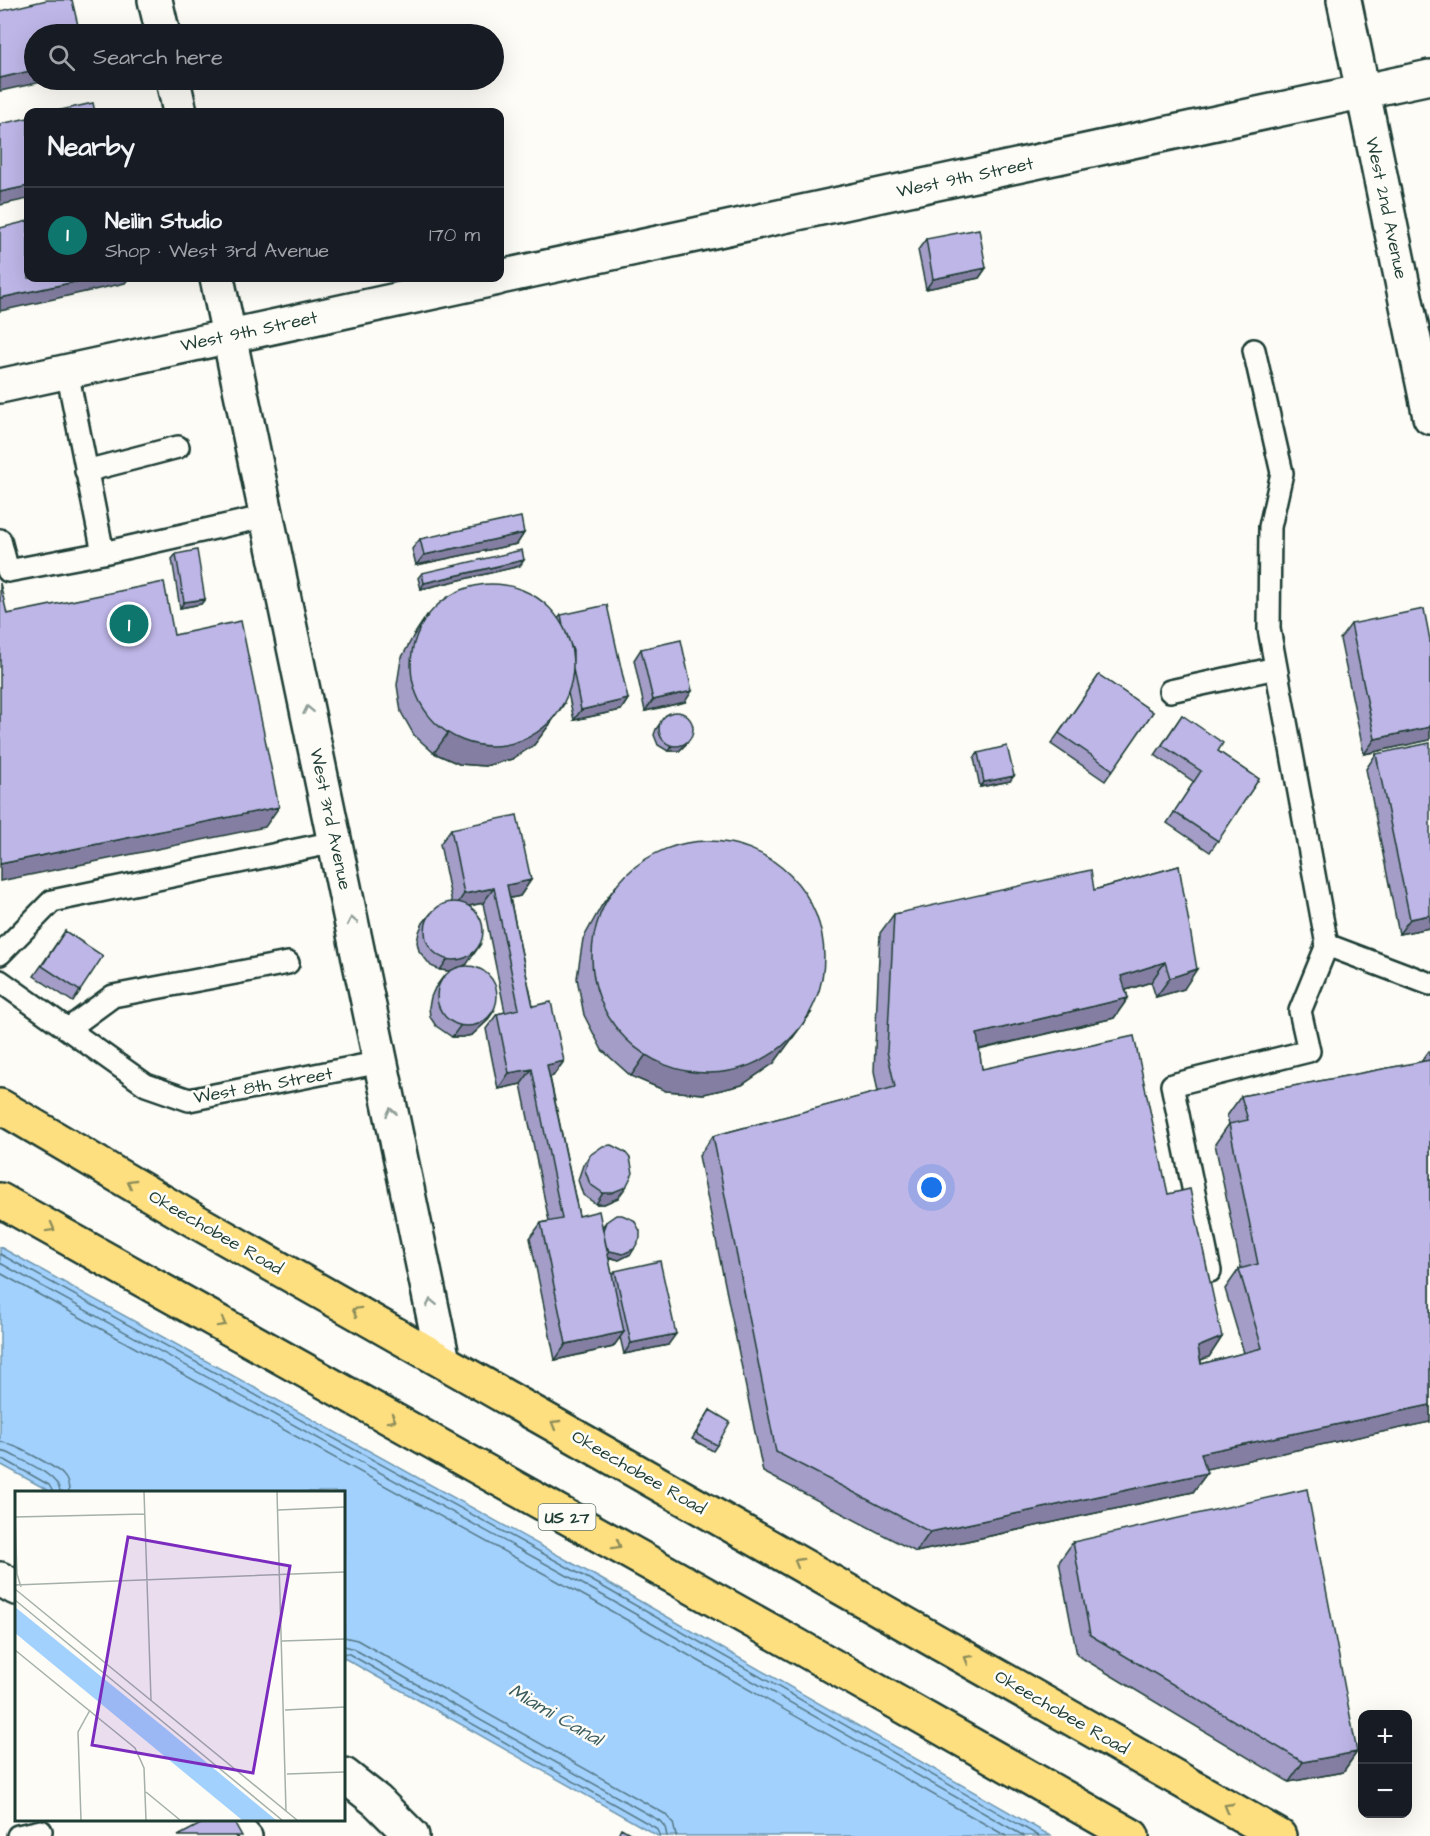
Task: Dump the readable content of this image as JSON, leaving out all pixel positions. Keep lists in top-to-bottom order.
{
  "streets": {
    "highway": ["Okeechobee Road", "US 27"],
    "street": ["West 9th Street", "West 2nd Avenue", "West 3rd Avenue"],
    "lane": ["West 8th Street"]
  },
  "crossings": [
    ["West 9th Street", "West 2nd Avenue"],
    ["West 9th Street", "West 3rd Avenue"],
    ["West 3rd Avenue", "West 8th Street"],
    ["West 3rd Avenue", "Okeechobee Road"]
  ],
  "one_way": ["West 3rd Avenue"],
  "water": ["Miami Canal"],
  "page": {
    "search": "Search here",
    "heading": "Nearby",
    "list": [
      {
        "mark": "1",
        "name": "Neilin Studio",
        "note": "Shop · West 3rd Avenue",
        "value": "170 m"
      }
    ],
    "pins": "1",
    "map_buttons": ["+", "−"]
  }
}
